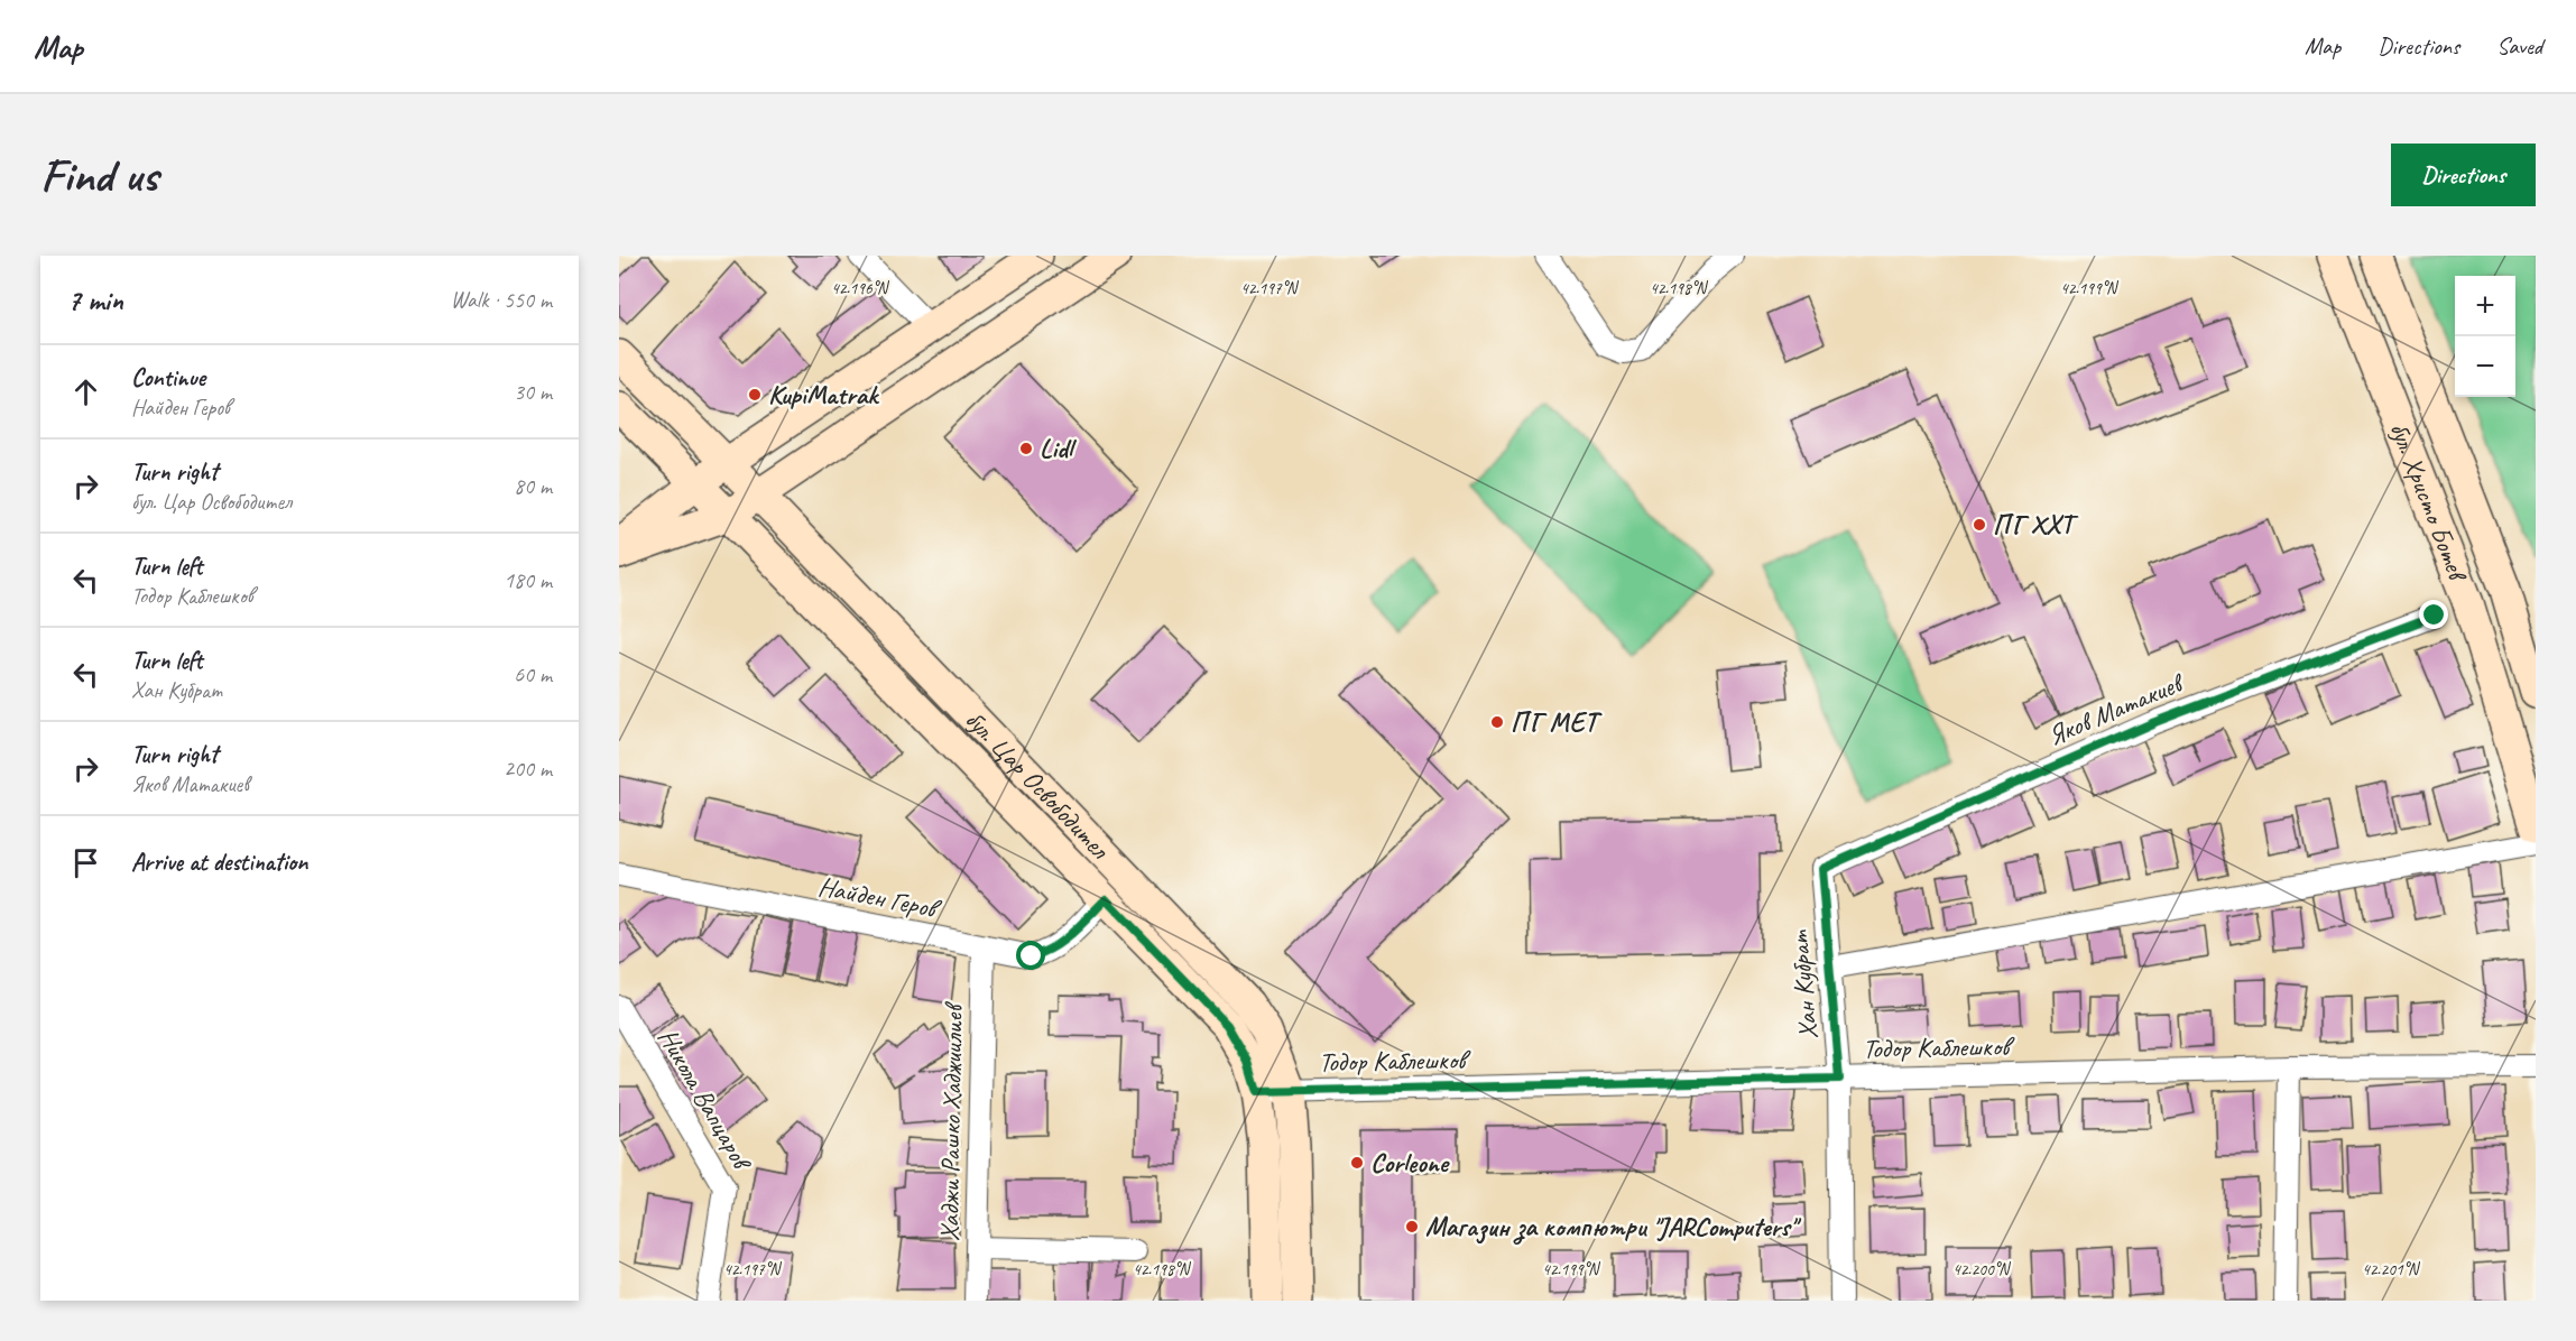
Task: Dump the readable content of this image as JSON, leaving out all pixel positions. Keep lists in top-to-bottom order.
{
  "streets": {
    "street": [
      "бул. Христо Ботев",
      "Яков Матакиев",
      "бул. Цар Освободител",
      "Найден Геров",
      "Хан Кубрат",
      "Тодор Каблешков",
      "Никола Вапцаров",
      "Хаджи Рашко Хаджиилиев"
    ]
  },
  "crossings": [
    ["Яков Матакиев", "Хан Кубрат"],
    ["бул. Цар Освободител", "Найден Геров"],
    ["бул. Цар Освободител", "Тодор Каблешков"],
    ["Найден Геров", "Хаджи Рашко Хаджиилиев"],
    ["Хан Кубрат", "Тодор Каблешков"]
  ],
  "places": [
    "KupiMatrak",
    "Lidl",
    "ПГ ХХТ",
    "ПГ МЕТ",
    "Corleone",
    "Магазин за компютри \"JARComputers\""
  ],
  "page": {
    "header": "Map",
    "nav": ["Map", "Directions", "Saved"],
    "buttons": "Directions",
    "title": "Find us",
    "heading": ["7 min", "Walk · 550 m"],
    "map_buttons": ["+", "−"],
    "list": [
      ["Continue", "Найден Геров", "30 m"],
      ["Turn right", "бул. Цар Освободител", "80 m"],
      ["Turn left", "Тодор Каблешков", "180 m"],
      ["Turn left", "Хан Кубрат", "60 m"],
      ["Turn right", "Яков Матакиев", "200 m"],
      "Arrive at destination"
    ]
  },
  "coordinates": [
    "42.196°N",
    "42.197°N",
    "42.198°N",
    "42.199°N",
    "42.200°N",
    "42.201°N"
  ]
}
